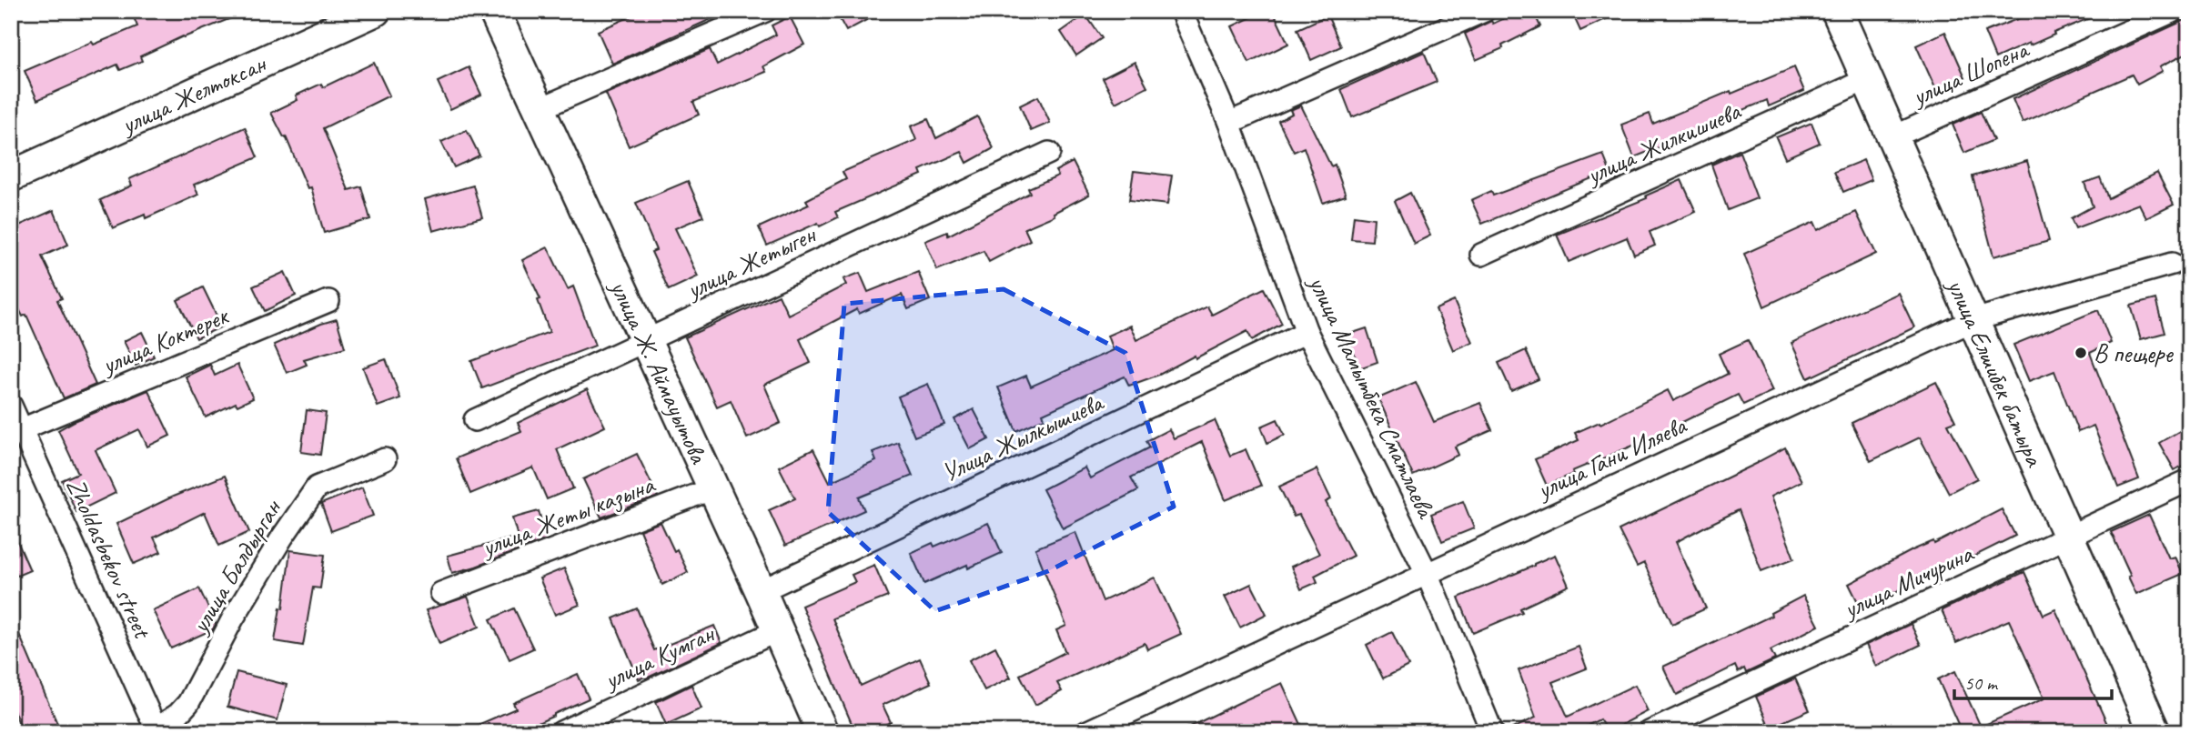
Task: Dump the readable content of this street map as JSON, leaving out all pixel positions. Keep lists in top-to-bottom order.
{
  "streets": {
    "street": [
      "улица Шопена",
      "улица Желтоксан",
      "улица Жилкишиева",
      "улица Жетыген",
      "улица Коктерек",
      "улица Ж. Аймауытова",
      "улица Елшибек батыра",
      "улица Мамытбека Сматлаева",
      "Улица Жылкышиева",
      "улица Гани Иляева",
      "улица Жеты казына",
      "Zholdasbekov street",
      "улица Балдырган",
      "улица Мичурина",
      "улица Кумган"
    ]
  },
  "crossings": [
    ["улица Шопена", "улица Елшибек батыра"],
    ["улица Жилкишиева", "улица Елшибек батыра"],
    ["улица Жетыген", "улица Ж. Аймауытова"],
    ["улица Коктерек", "Zholdasbekov street"],
    ["улица Ж. Аймауытова", "Улица Жылкышиева"],
    ["улица Ж. Аймауытова", "улица Жеты казына"],
    ["улица Ж. Аймауытова", "улица Кумган"],
    ["улица Елшибек батыра", "улица Гани Иляева"],
    ["улица Елшибек батыра", "улица Мичурина"],
    ["улица Мамытбека Сматлаева", "Улица Жылкышиева"],
    ["улица Мамытбека Сматлаева", "улица Гани Иляева"],
    ["Zholdasbekov street", "улица Балдырган"]
  ],
  "places": ["В пещере"],
  "scale_bar": "50 m"
}
